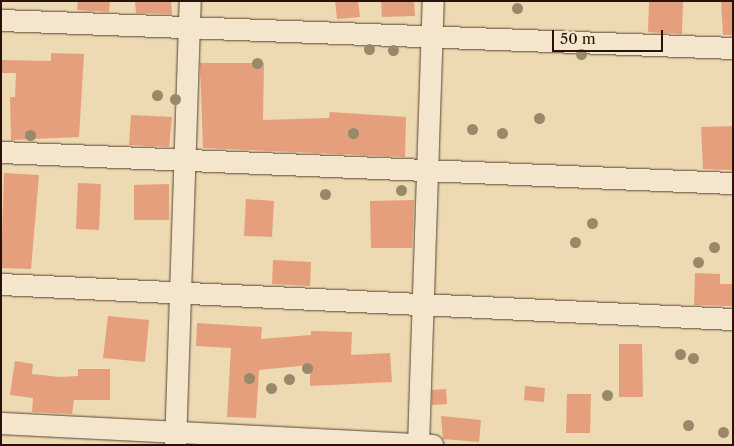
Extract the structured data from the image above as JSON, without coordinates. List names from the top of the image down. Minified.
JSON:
{"scale_bar":"50 m"}
